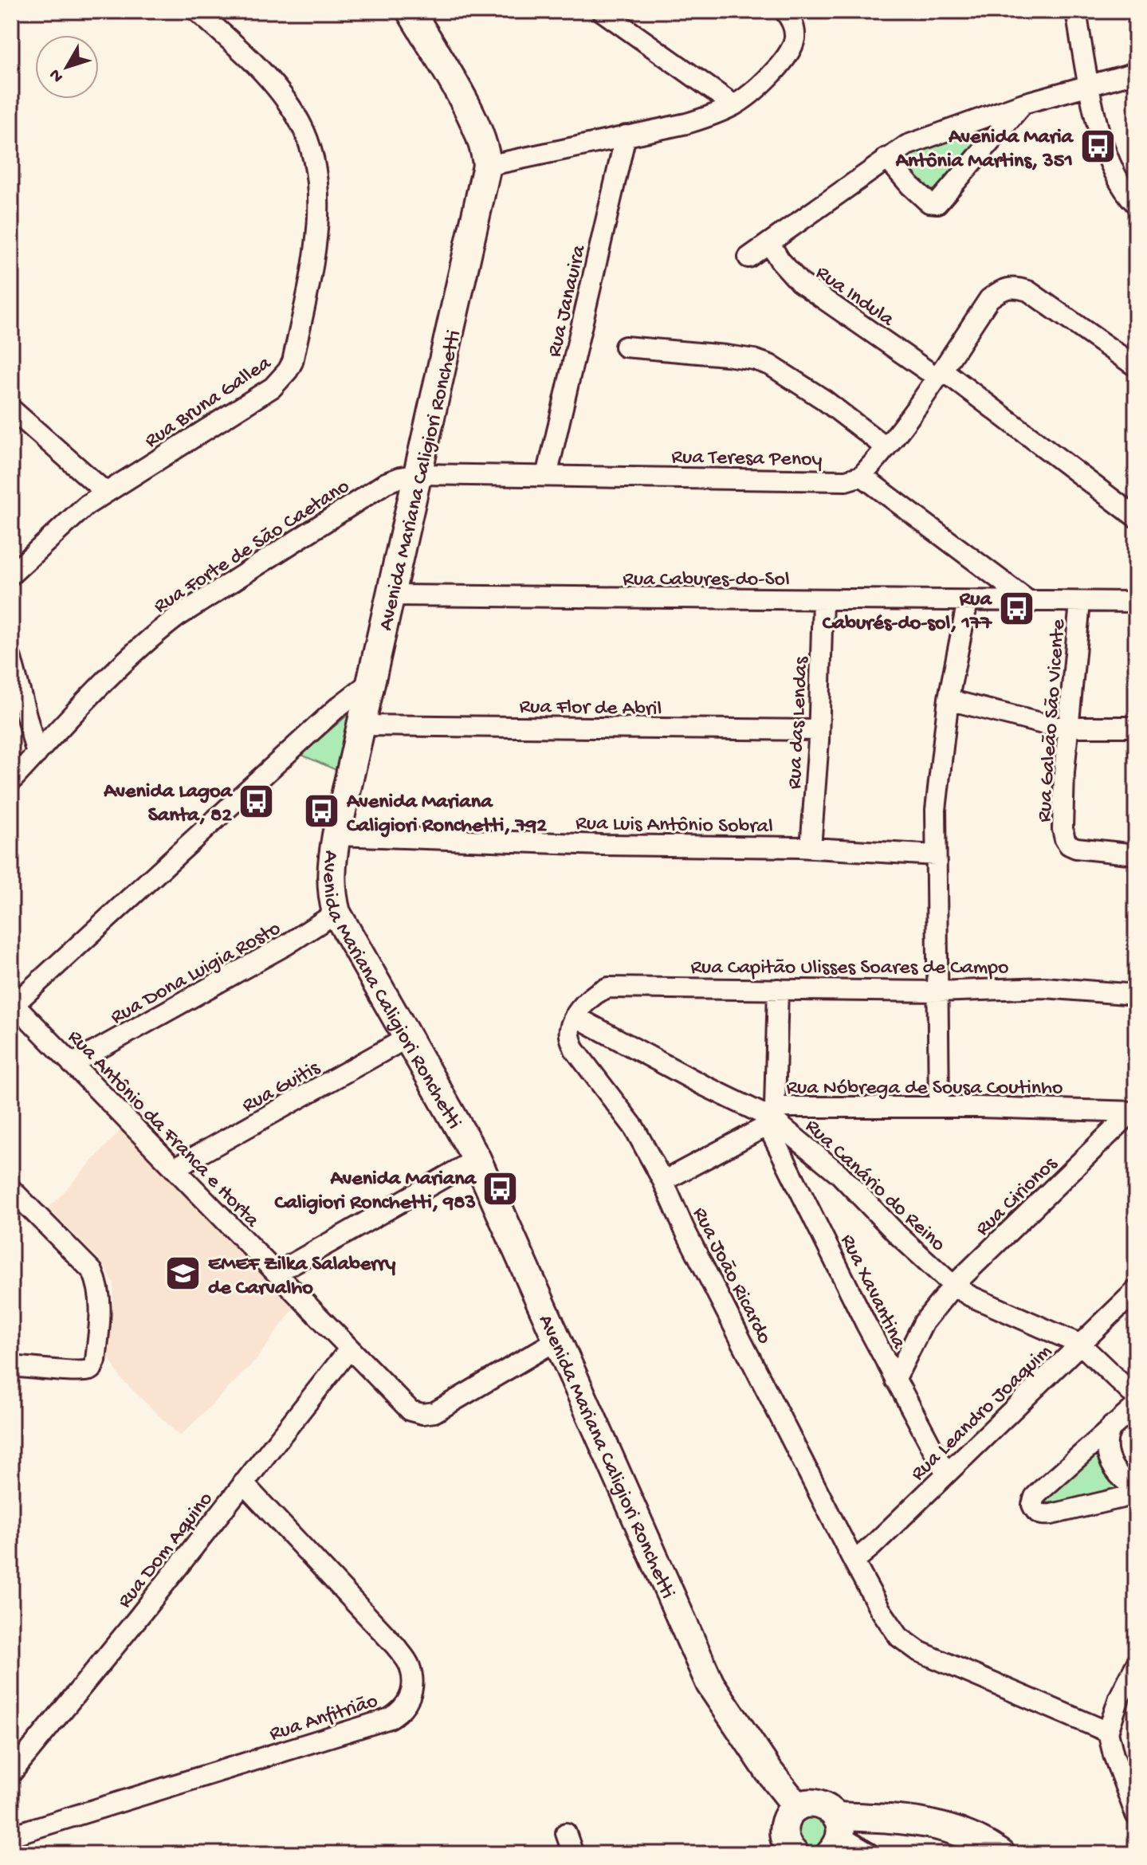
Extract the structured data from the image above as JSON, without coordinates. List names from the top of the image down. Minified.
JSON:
{"streets":{"street":["Rua Indula","Rua Janauira","Rua Bruna Gallea","Rua Teresa Penoy","Avenida Mariana Caligiori Ronchetti","Rua Forte de São Caetano","Rua Cabures-do-Sol","Rua Flor de Abril","Rua Galeão São Vicente","Rua das Lendas","Rua Luis Antônio Sobral","Rua Capitão Ulisses Soares de Campo","Rua Dona Luigia Rosto","Rua Guitis","Rua Nóbrega de Sousa Coutinho","Rua Antônio da Franca e Horta","Rua Canário do Reino","Rua Cirionos","Rua João Ricardo","Rua Xavantina","Rua Leandro Joaquim","Rua Dom Aquino","Rua Anfitrião"]},"crossings":[["Rua Janauira","Rua Teresa Penoy"],["Rua Teresa Penoy","Avenida Mariana Caligiori Ronchetti"],["Rua Teresa Penoy","Rua Forte de São Caetano"],["Avenida Mariana Caligiori Ronchetti","Rua Forte de São Caetano"],["Avenida Mariana Caligiori Ronchetti","Rua Cabures-do-Sol"],["Avenida Mariana Caligiori Ronchetti","Rua Flor de Abril"],["Avenida Mariana Caligiori Ronchetti","Rua Luis Antônio Sobral"],["Avenida Mariana Caligiori Ronchetti","Rua Dona Luigia Rosto"],["Avenida Mariana Caligiori Ronchetti","Rua Guitis"],["Avenida Mariana Caligiori Ronchetti","Rua Antônio da Franca e Horta"],["Rua Cabures-do-Sol","Rua Galeão São Vicente"],["Rua Cabures-do-Sol","Rua das Lendas"],["Rua Flor de Abril","Rua das Lendas"],["Rua das Lendas","Rua Luis Antônio Sobral"],["Rua Capitão Ulisses Soares de Campo","Rua Canário do Reino"],["Rua Capitão Ulisses Soares de Campo","Rua João Ricardo"],["Rua Capitão Ulisses Soares de Campo","Rua Xavantina"],["Rua Dona Luigia Rosto","Rua Antônio da Franca e Horta"],["Rua Guitis","Rua Antônio da Franca e Horta"],["Rua Nóbrega de Sousa Coutinho","Rua Canário do Reino"],["Rua Nóbrega de Sousa Coutinho","Rua Cirionos"],["Rua Nóbrega de Sousa Coutinho","Rua João Ricardo"],["Rua Nóbrega de Sousa Coutinho","Rua Xavantina"],["Rua Antônio da Franca e Horta","Rua Dom Aquino"],["Rua Canário do Reino","Rua Cirionos"],["Rua Canário do Reino","Rua João Ricardo"],["Rua Canário do Reino","Rua Xavantina"],["Rua Canário do Reino","Rua Leandro Joaquim"],["Rua Cirionos","Rua Xavantina"],["Rua João Ricardo","Rua Leandro Joaquim"],["Rua Xavantina","Rua Leandro Joaquim"],["Rua Dom Aquino","Rua Anfitrião"]],"places":{"bus stop":["Avenida Maria Antônia Martins, 351","Rua Caburés-do-sol, 177","Avenida Lagoa Santa, 82","Avenida Mariana Caligiori Ronchetti, 792","Avenida Mariana Caligiori Ronchetti, 983"],"school or university":["EMEF Zilka Salaberry de Carvalho"]},"north":"bottom left"}
